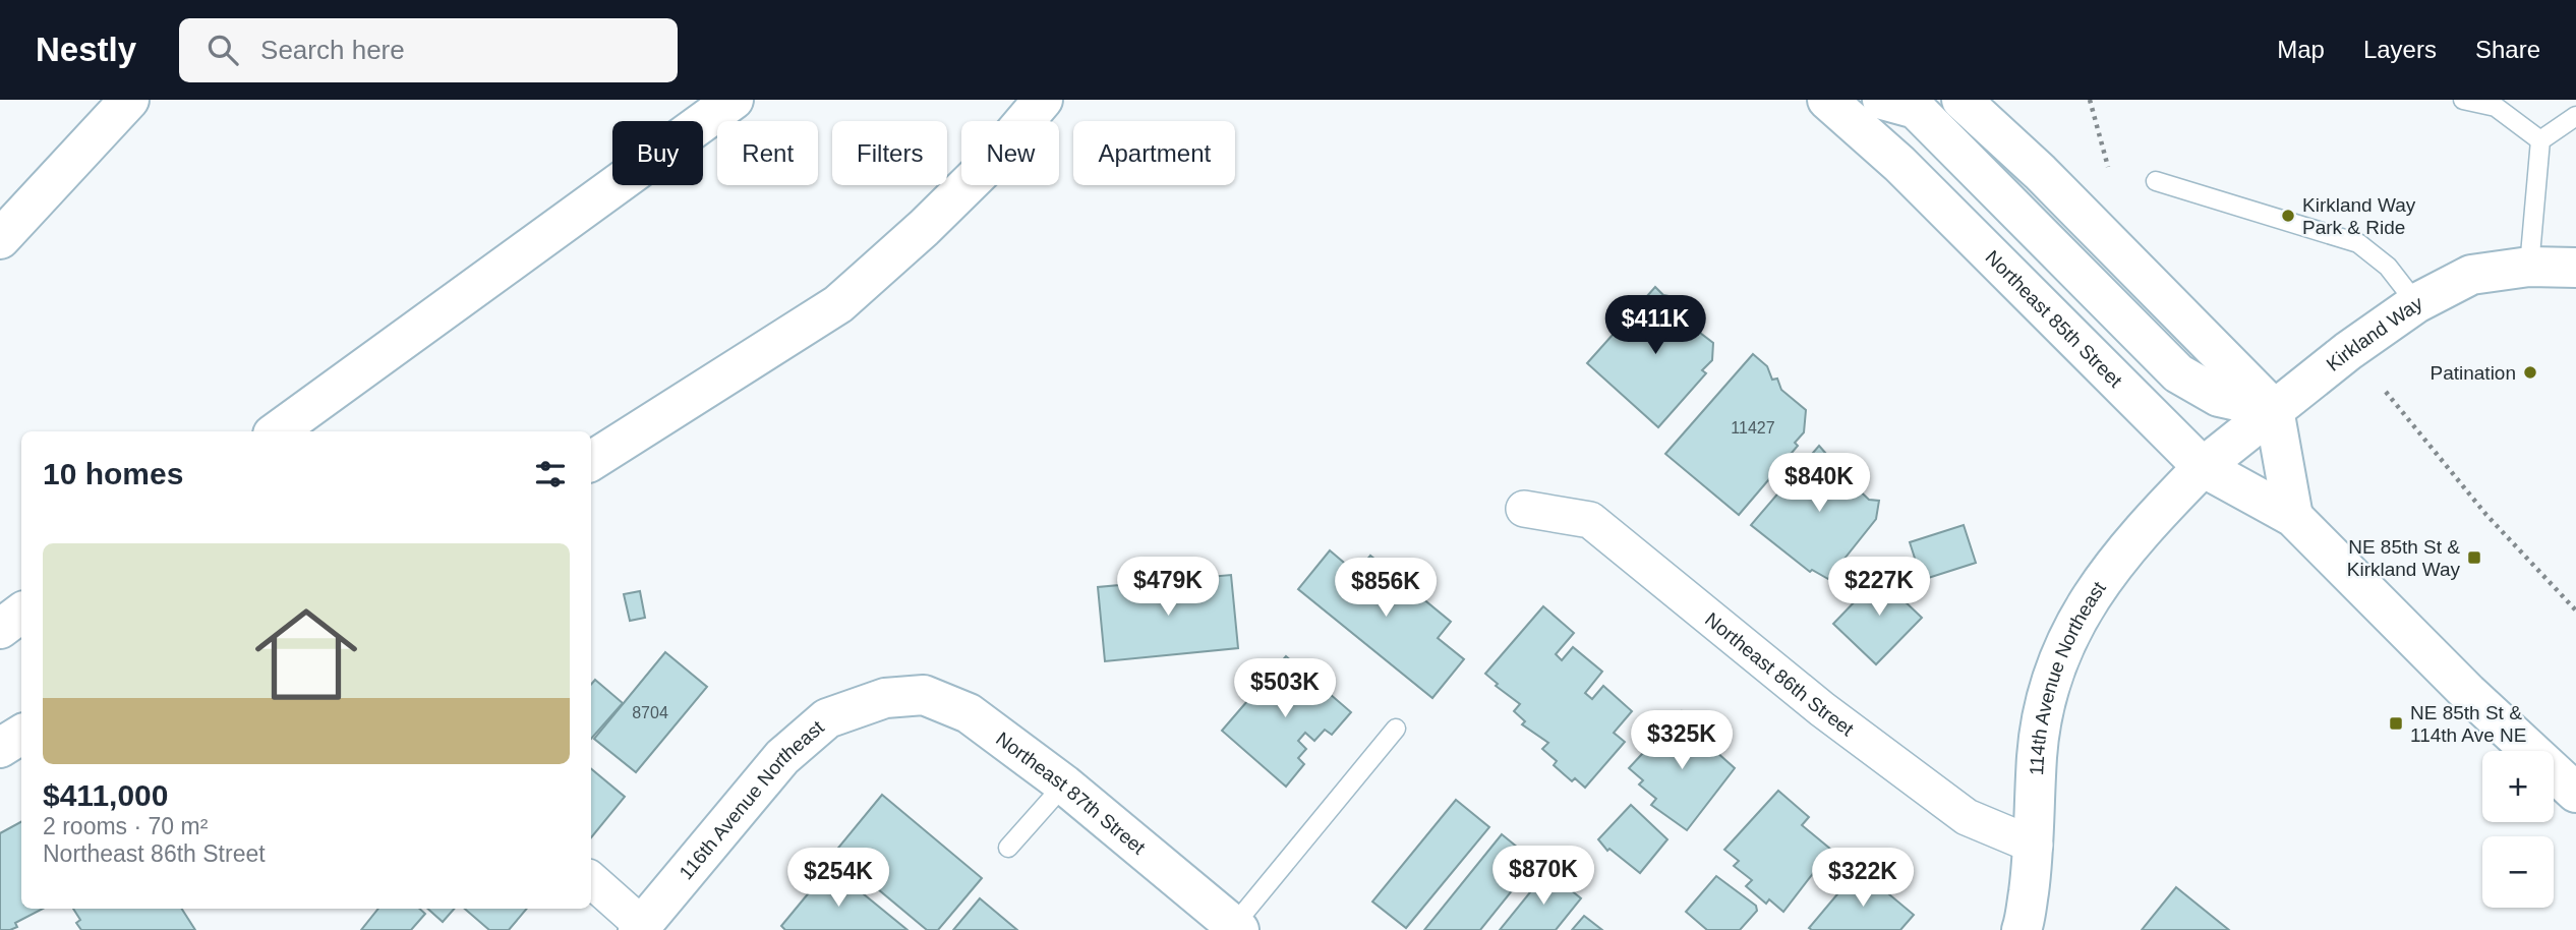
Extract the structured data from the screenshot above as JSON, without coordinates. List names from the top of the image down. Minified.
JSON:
{"streets":{"main road":["Northeast 85th Street","Kirkland Way","114th Avenue Northeast","Northeast 87th Street","116th Avenue Northeast"],"street":["Northeast 86th Street"]},"crossings":[["Northeast 85th Street","Kirkland Way"],["Northeast 85th Street","114th Avenue Northeast"],["Kirkland Way","114th Avenue Northeast"],["Northeast 86th Street","114th Avenue Northeast"],["Northeast 87th Street","116th Avenue Northeast"]],"places":{"other":["Kirkland Way Park & Ride","Patination"],"transit":["NE 85th St & Kirkland Way","NE 85th St & 114th Ave NE"]},"house_numbers":["11427","8704"],"page":{"header":"Nestly","search":"Search here","nav":["Map","Layers","Share"],"chip":["Buy","Rent","Filters","New","Apartment"],"price":["$411K","$840K","$479K","$227K","$856K","$503K","$325K","$870K","$254K","$322K"],"heading":"10 homes","list":[{"name":"$411,000","note":"2 rooms · 70 m² · Northeast 86th Street"}],"map_buttons":["+","−"]}}
